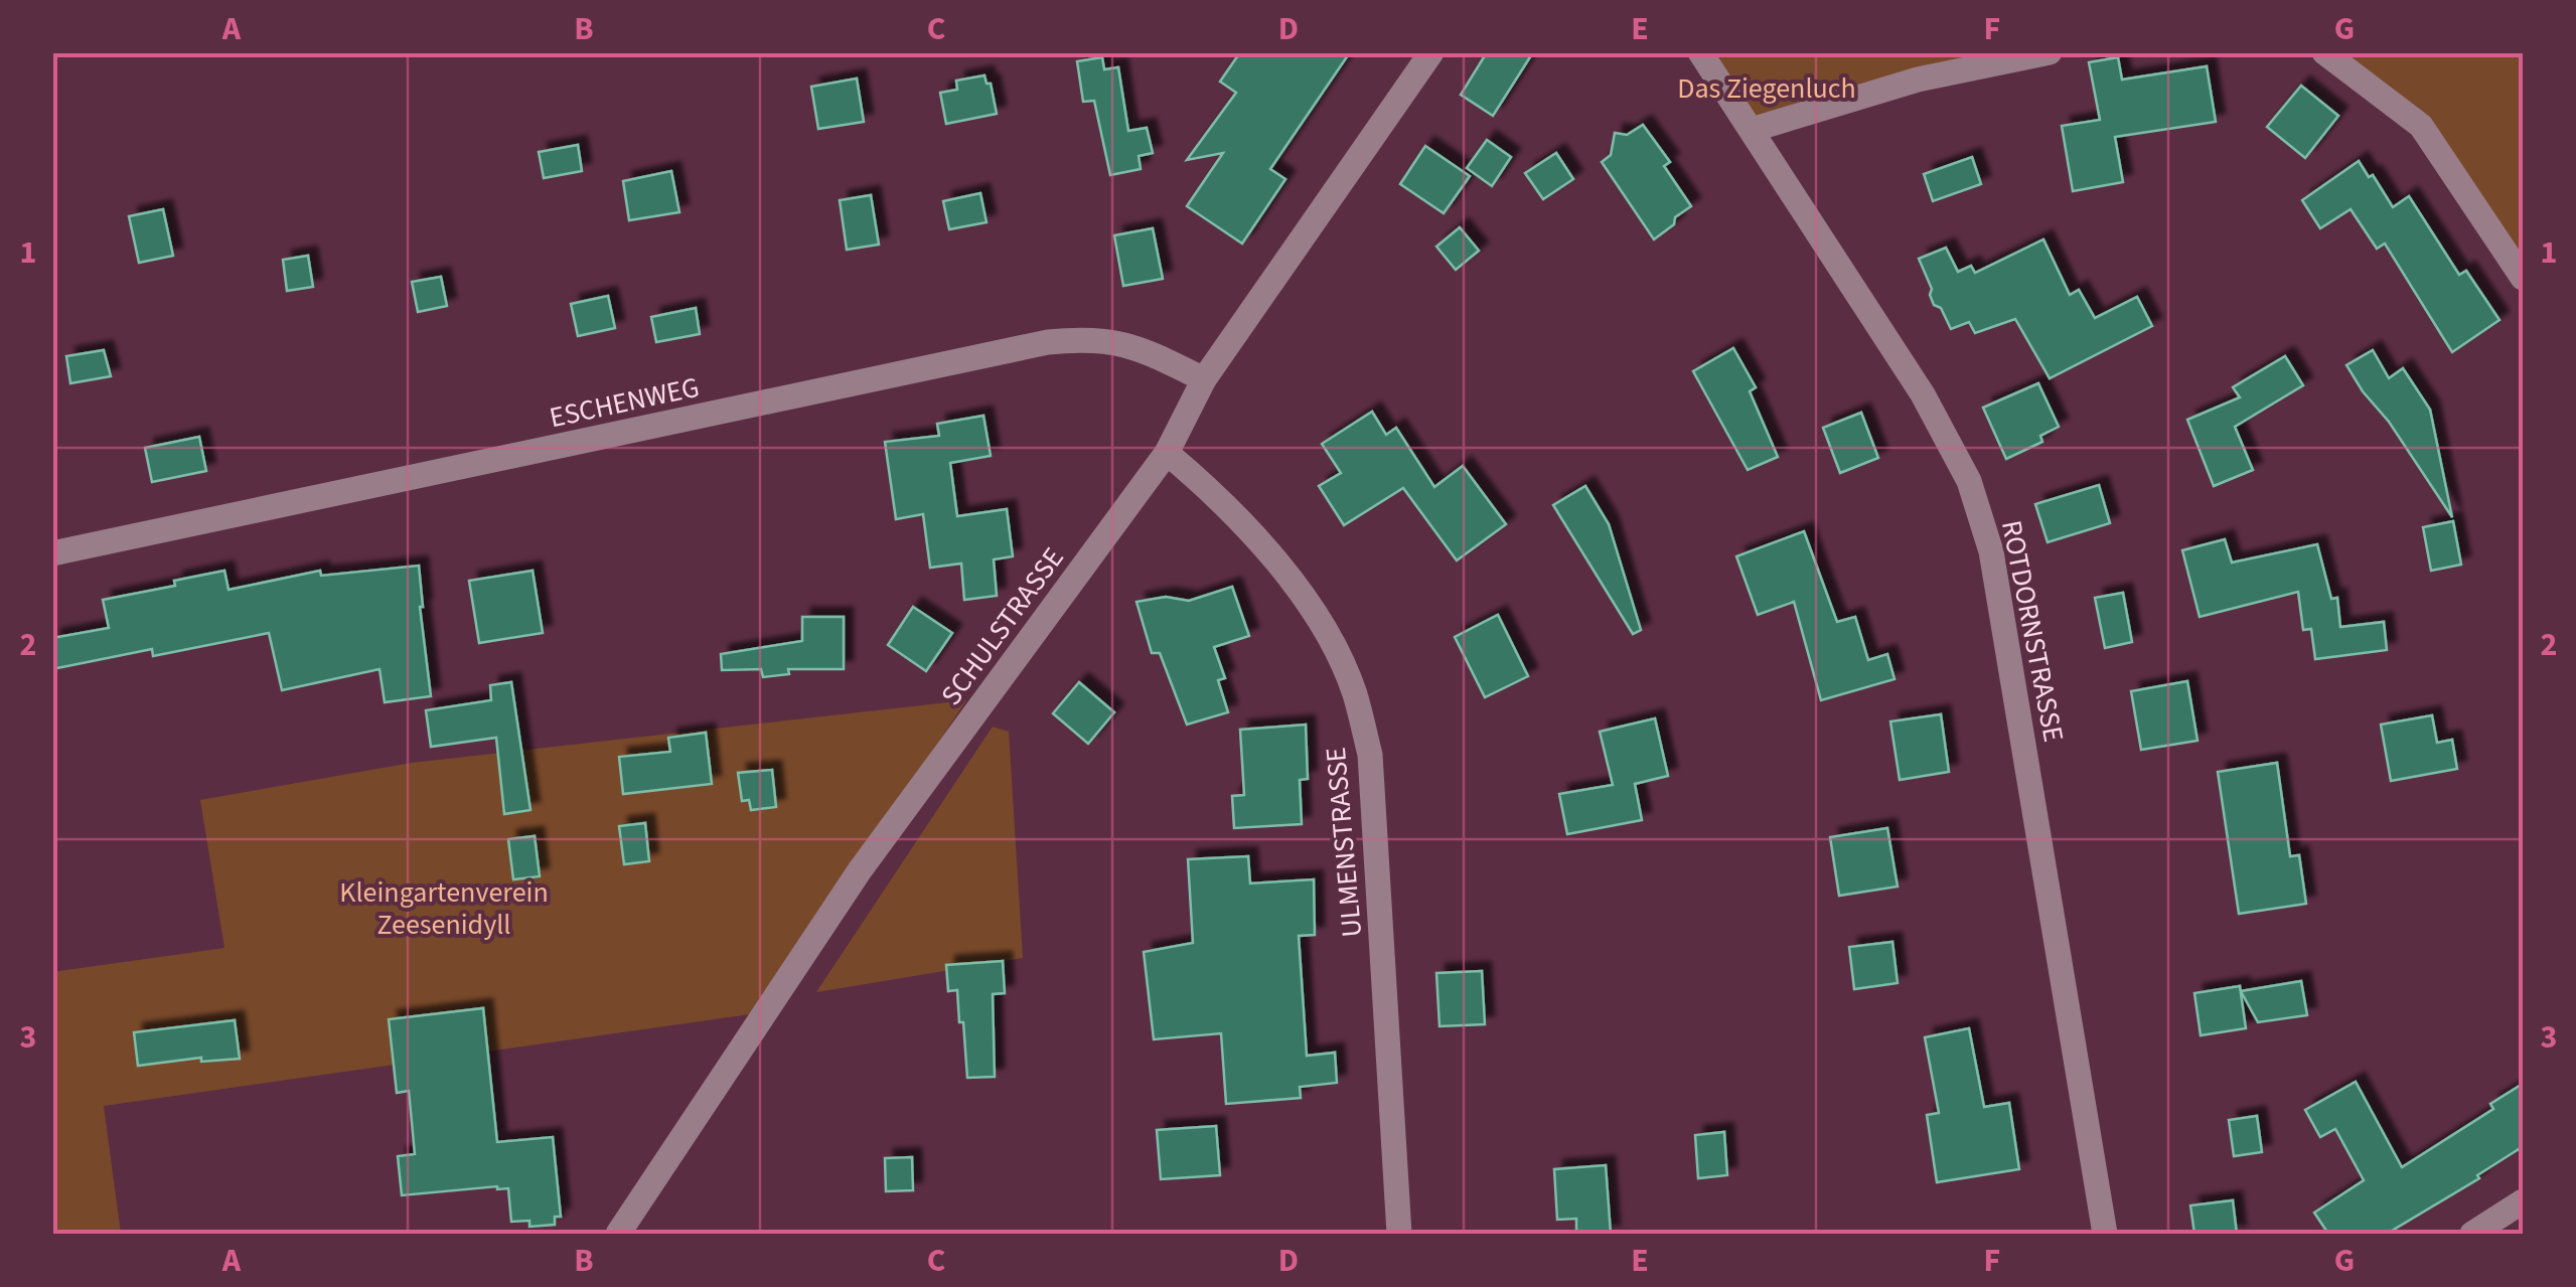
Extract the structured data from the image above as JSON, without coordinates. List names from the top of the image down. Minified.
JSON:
{"streets":{"street":["ESCHENWEG","SCHULSTRASSE","ROTDORNSTRASSE","ULMENSTRASSE"]},"crossings":[["ESCHENWEG","SCHULSTRASSE"],["SCHULSTRASSE","ULMENSTRASSE"]],"parks":["Das Ziegenluch","Kleingartenverein Zeesenidyll"],"grid":{"columns":["A","B","C","D","E","F","G"],"rows":["1","2","3"]}}
